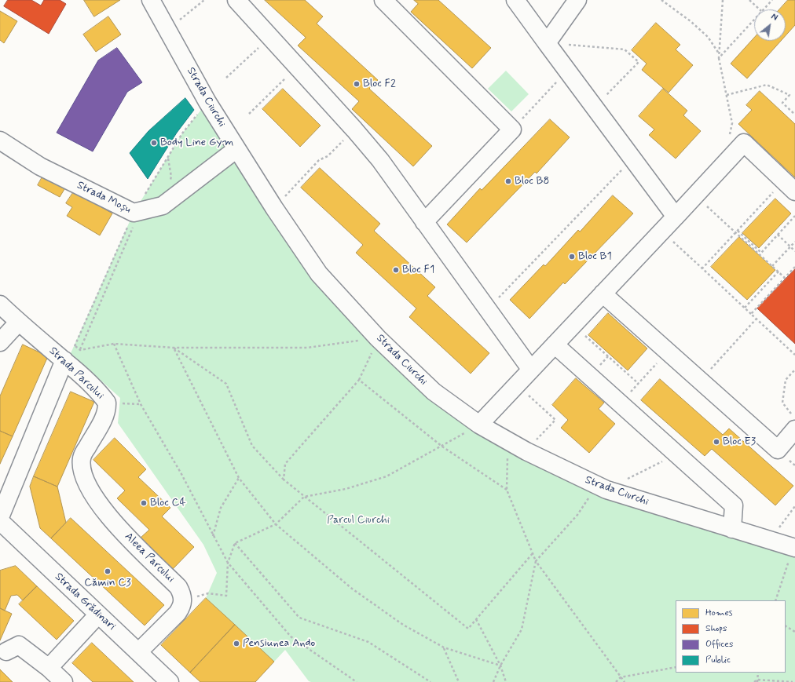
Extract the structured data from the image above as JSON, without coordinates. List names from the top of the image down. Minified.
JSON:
{"streets":{"street":["Strada Ciurchi","Strada Moșu","Strada Parcului","Aleea Parcului","Strada Grădinari"]},"crossings":[["Strada Ciurchi","Strada Moșu"],["Strada Parcului","Aleea Parcului"]],"parks":["Parcul Ciurchi"],"places":["Bloc F2","Body Line Gym","Bloc B8","Bloc B1","Bloc F1","Bloc E3","Bloc C4","Cămin C3","Pensiunea Ando"],"legend":["Homes","Shops","Offices","Public"],"north":"top right"}
